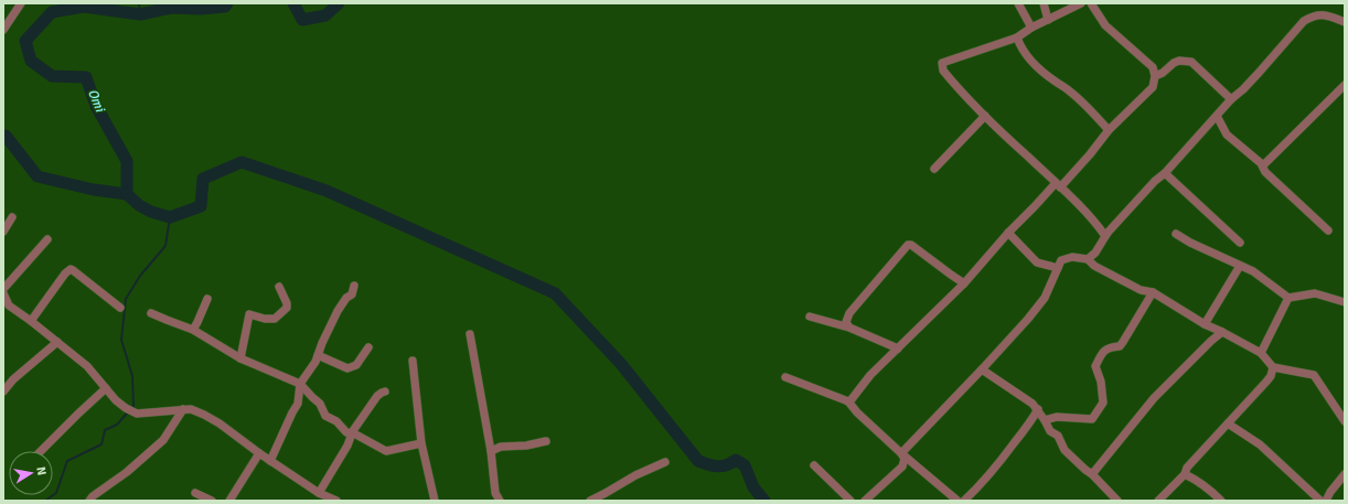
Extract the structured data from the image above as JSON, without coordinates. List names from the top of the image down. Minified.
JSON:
{"water":["Omi"],"north":"right"}
